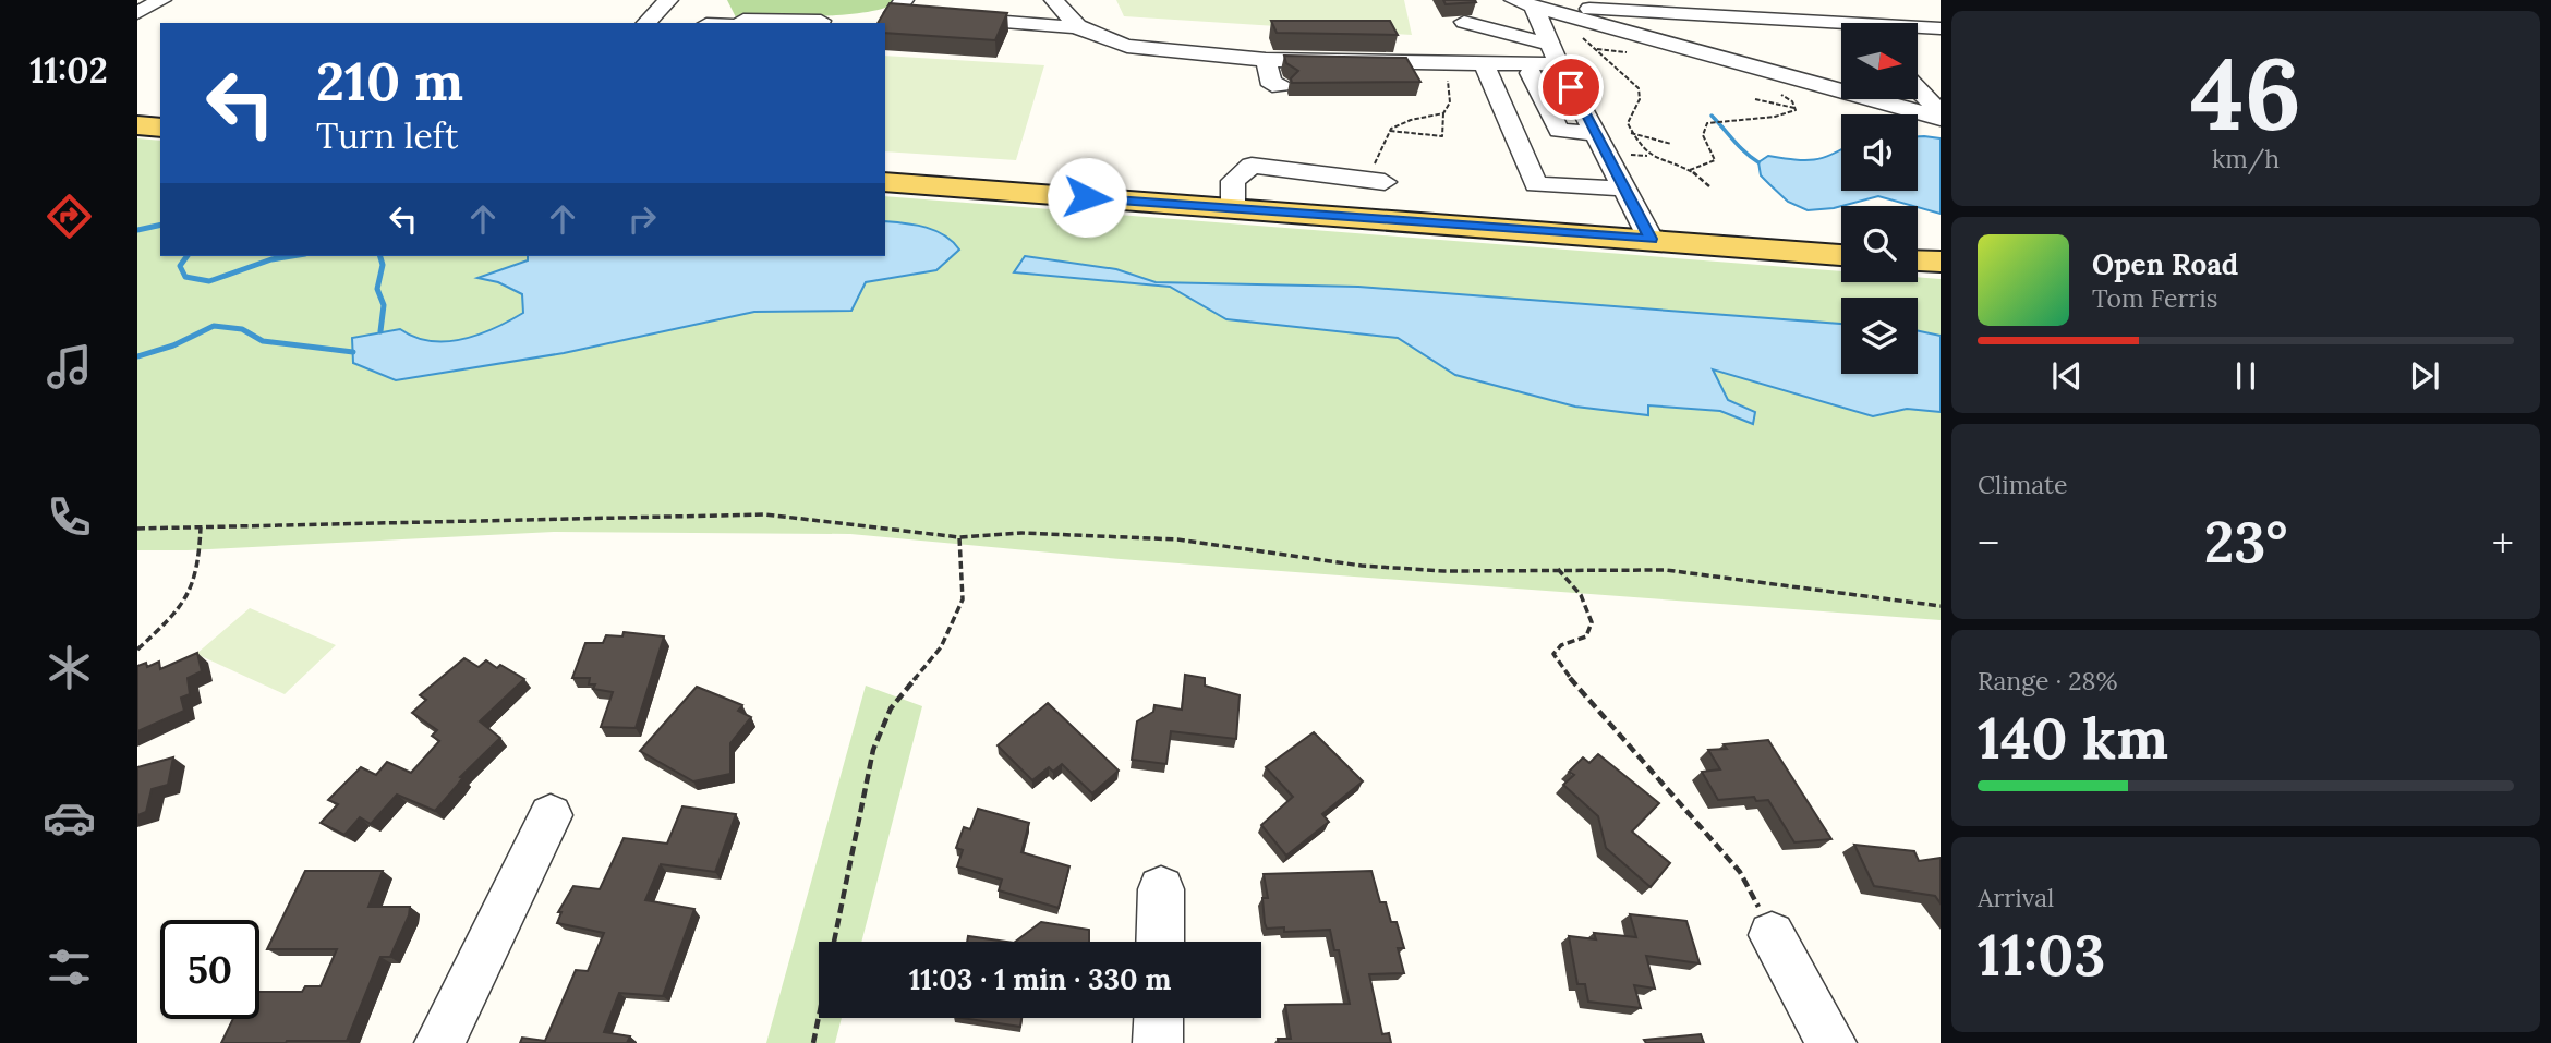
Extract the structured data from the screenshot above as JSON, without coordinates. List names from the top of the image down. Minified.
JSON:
{"north":"right","page":{"tabs":"11:02","tile":[["46","km/h"],"Climate",["Range · 28%","140 km"],["Arrival","11:03"]],"turn":["210 m","Turn left"],"song":["Open Road","Tom Ferris"],"heat":["−","23°","+"],"limit":"50","trip":"11:03 · 1 min · 330 m"}}
